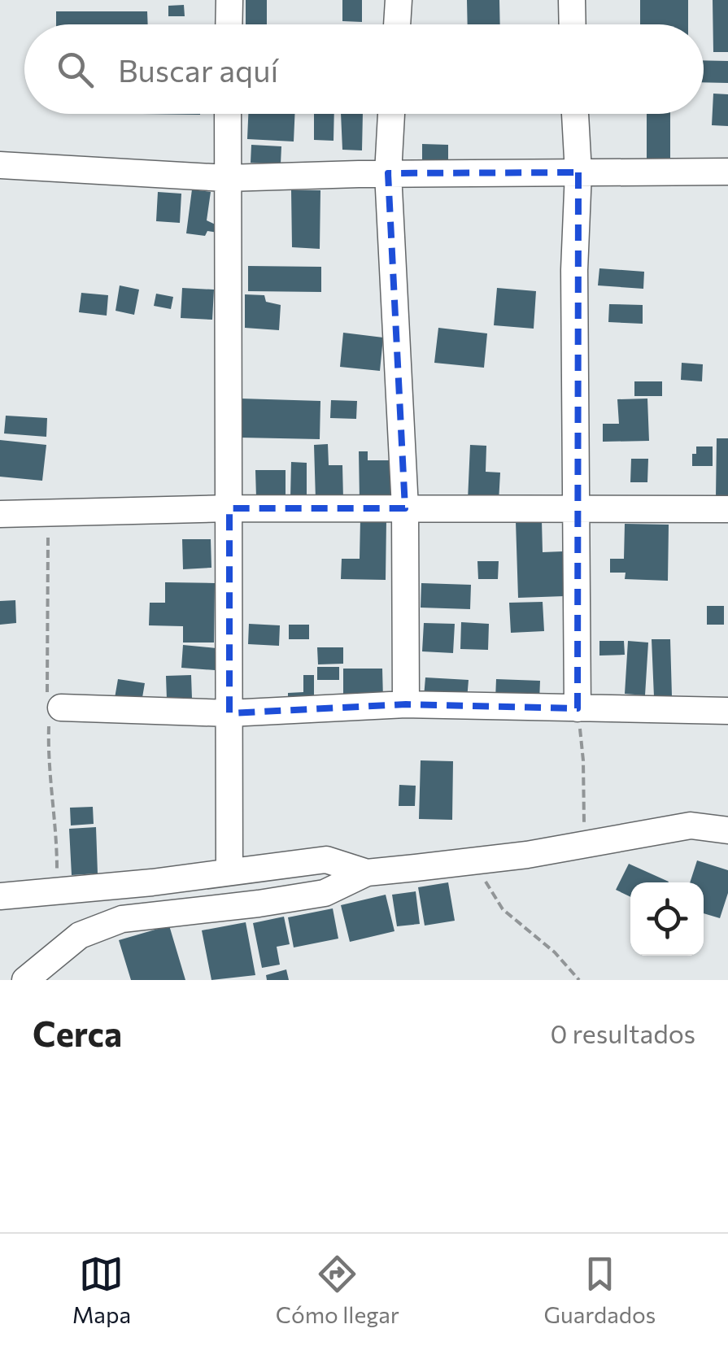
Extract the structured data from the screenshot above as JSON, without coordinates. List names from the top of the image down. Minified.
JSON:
{"page":{"search":"Buscar aquí","heading":["Cerca","0 resultados"],"nav":["Mapa","Cómo llegar","Guardados"]}}
